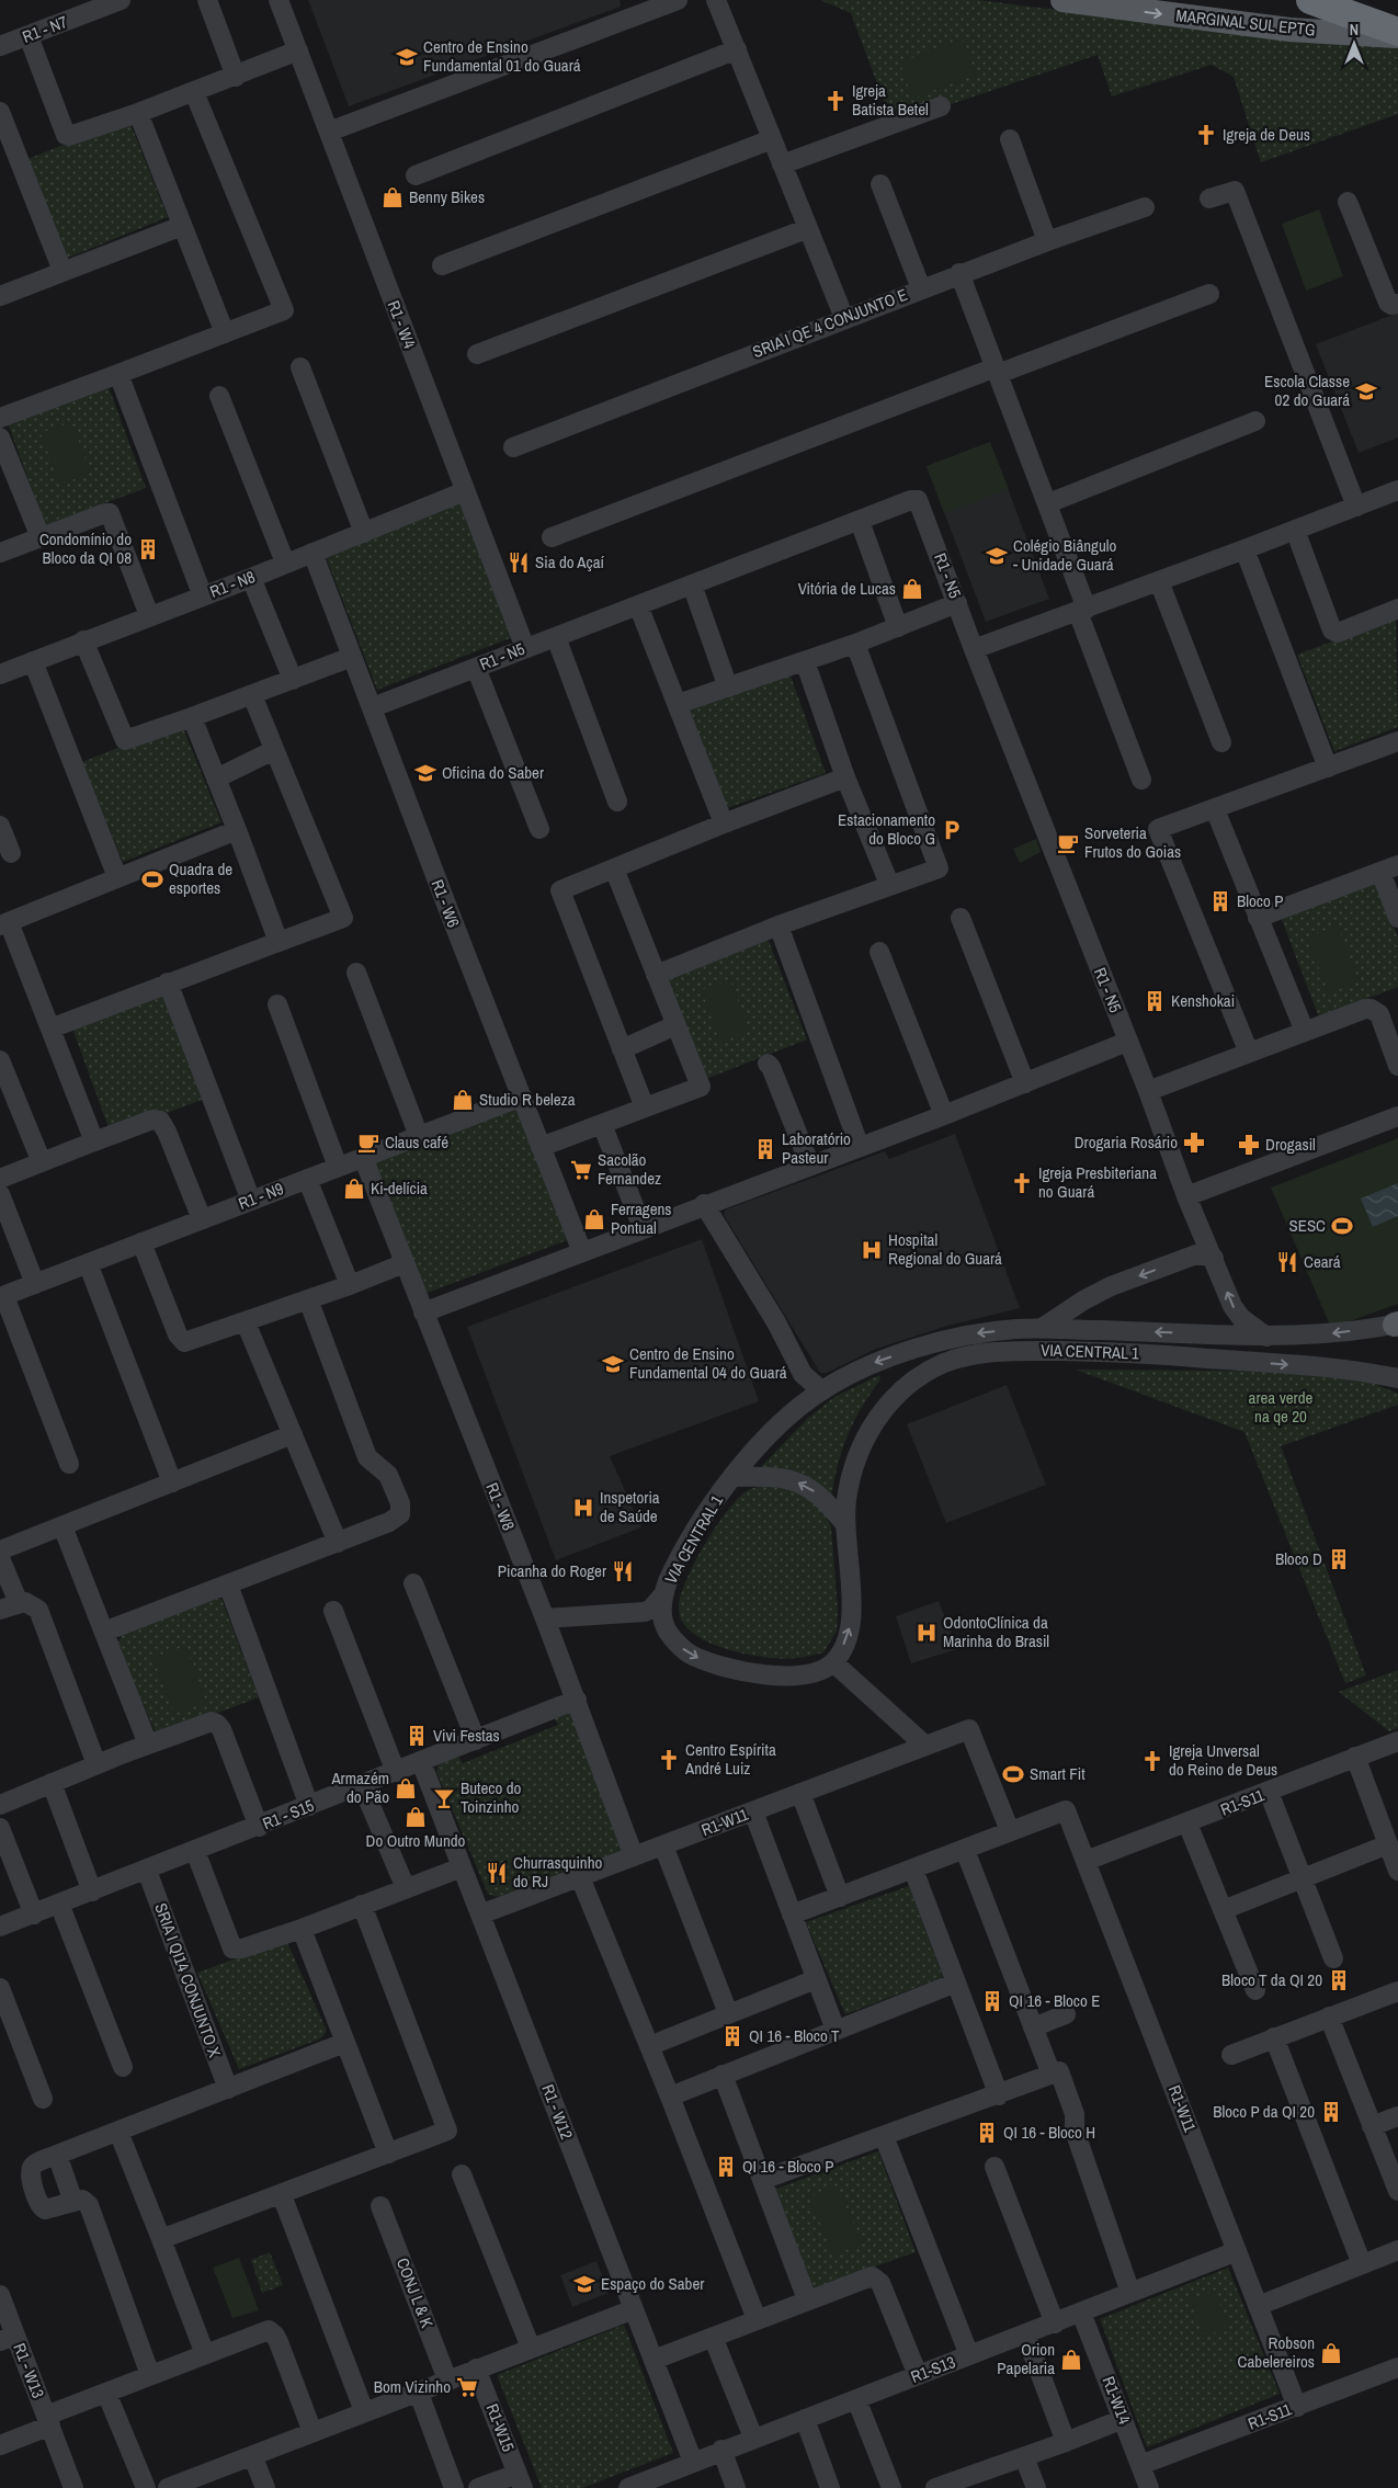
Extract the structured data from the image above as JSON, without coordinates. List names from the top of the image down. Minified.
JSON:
{"streets":{"main road":["MARGINAL SUL EPTG"],"street":["R1 - N7","SRIA I QE 4 CONJUNTO E","R1 - W4","R1 - N5","R1 - N8","R1 - W6","R1 - N9","VIA CENTRAL 1","R1 - W8","R1-S11","R1 - S15","R1-W11","SRIA I QI14 CONJUNTO X","R1 - W12","CONJ L & K","R1-S13","R1 - W13","R1-W14","R1-W15"]},"crossings":[["R1 - W4","R1 - N5"],["R1 - W4","R1 - N8"],["R1 - N5","R1 - W6"],["R1 - N8","R1 - W6"],["R1 - W6","R1 - N9"],["R1 - N9","R1 - W8"],["R1 - W8","R1 - S15"],["R1 - W8","R1-W11"],["R1-S11","R1-W11"],["R1-S11","R1-W14"],["R1 - S15","SRIA I QI14 CONJUNTO X"],["R1 - S15","R1 - W12"],["R1-W11","R1 - W12"],["R1-W11","R1-S13"],["R1 - W12","R1-S13"],["R1-S13","R1-W14"]],"one_way":["MARGINAL SUL EPTG"],"parks":["area verde na qe 20"],"places":{"school or university":["Centro de Ensino Fundamental 01 do Guará","Escola Classe 02 do Guará","Colégio Biângulo - Unidade Guará","Oficina do Saber","Centro de Ensino Fundamental 04 do Guará","Espaço do Saber"],"church":["Igreja Batista Betel","Igreja de Deus","Igreja Presbiteriana no Guará","Centro Espírita André Luiz","Igreja Unversal do Reino de Deus"],"shop":["Benny Bikes","Vitória de Lucas","Studio R beleza","Ki-delícia","Ferragens Pontual","Armazém do Pão","Do Outro Mundo","Robson Cabelereiros","Orion Papelaria"],"building":["Condomínio do Bloco da QI 08","Bloco P","Kenshokai","Laboratório Pasteur","Bloco D","Vivi Festas","Bloco T da QI 20","QI 16 - Bloco E","QI 16 - Bloco T","Bloco P da QI 20","QI 16 - Bloco H","QI 16 - Bloco P"],"restaurant":["Sia do Açaí","Ceará","Picanha do Roger","Churrasquinho do RJ"],"parking":["Estacionamento do Bloco G"],"cafe":["Sorveteria Frutos do Goias","Claus café"],"sports":["Quadra de esportes","SESC","Smart Fit"],"pharmacy":["Drogaria Rosário","Drogasil"],"supermarket":["Sacolão Fernandez","Bom Vizinho"],"hospital":["Hospital Regional do Guará","Inspetoria de Saúde","OdontoClínica da Marinha do Brasil"],"bar":["Buteco do Toinzinho"]},"north":"top"}
